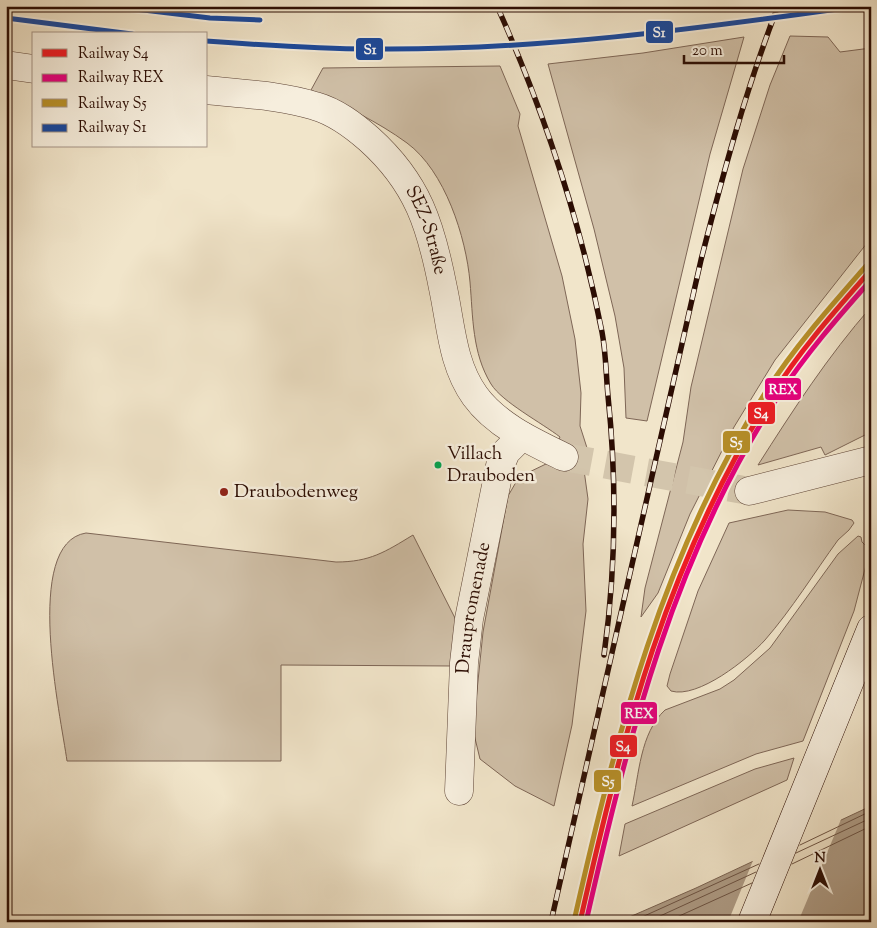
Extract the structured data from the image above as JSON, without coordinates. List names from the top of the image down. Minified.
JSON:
{"streets":{"street":["SEZ-Straße","Draupromenade"]},"crossings":[["SEZ-Straße","Draupromenade"]],"places":["Villach Drauboden","Draubodenweg"],"lines":["rail line S1","rail line S5","rail line S4","rail line REX"],"legend":["Railway S4","Railway REX","Railway S5","Railway S1"],"scale_bar":"20 m","north":"top"}
